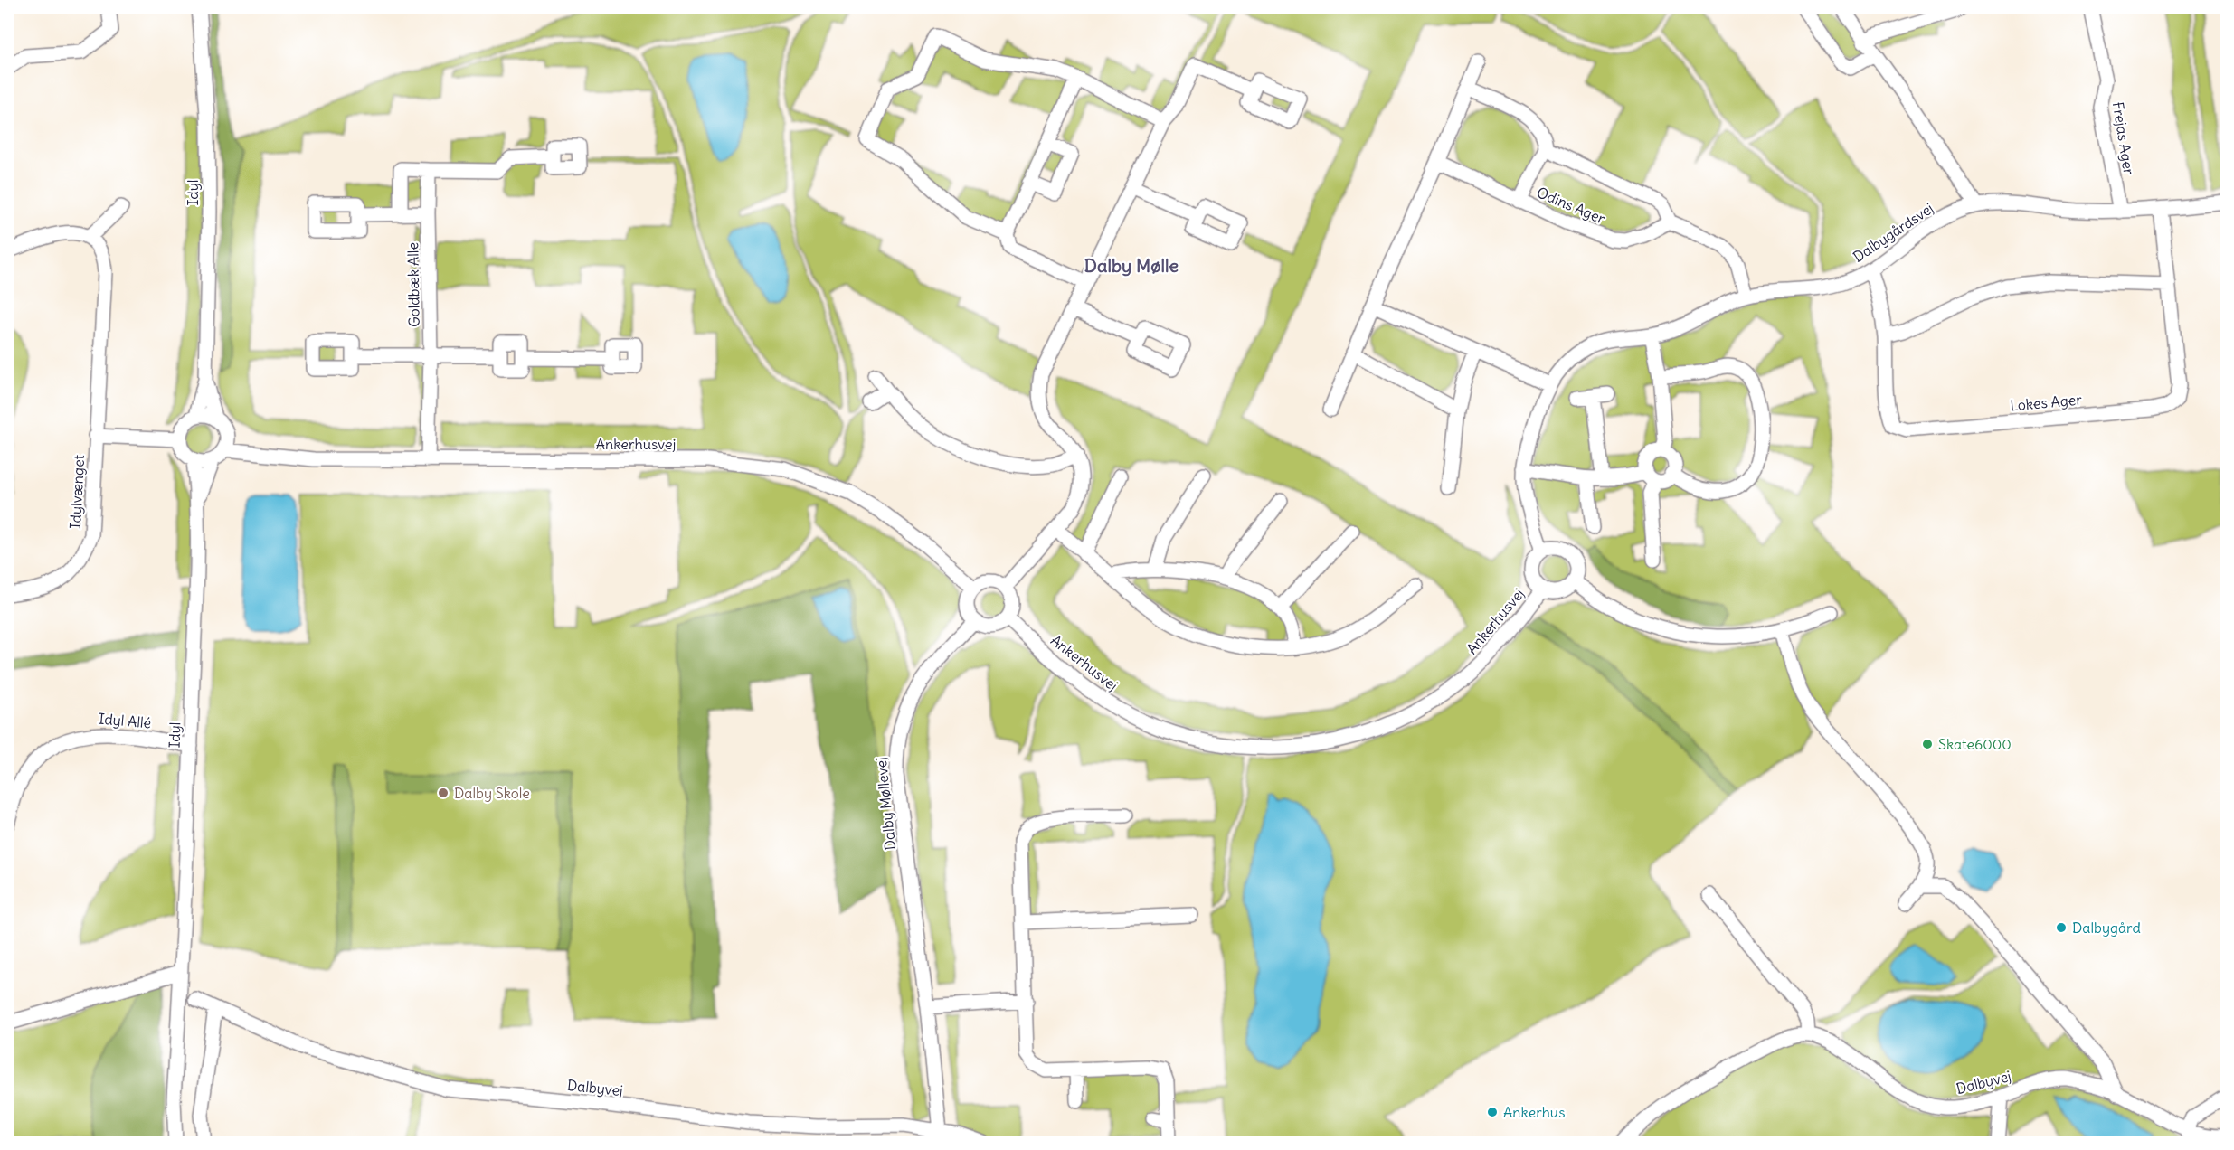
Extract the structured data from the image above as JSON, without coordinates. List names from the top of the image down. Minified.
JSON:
{"streets":{"street":["Frejas Ager","Idyl","Odins Ager","Dalbygårdsvej","Goldbæk Alle","Lokes Ager","Ankerhusvej","Idylvænget","Idyl Allé","Dalby Møllevej","Dalbyvej"]},"crossings":[["Frejas Ager","Dalbygårdsvej"],["Idyl","Ankerhusvej"],["Idyl","Idylvænget"],["Idyl","Idyl Allé"],["Dalbygårdsvej","Lokes Ager"],["Dalbygårdsvej","Ankerhusvej"],["Goldbæk Alle","Ankerhusvej"],["Ankerhusvej","Idylvænget"],["Ankerhusvej","Dalby Møllevej"],["Dalby Møllevej","Dalbyvej"]],"districts":["Dalby Mølle"],"places":["Skate6000","Dalby Skole","Dalbygård","Ankerhus"]}
